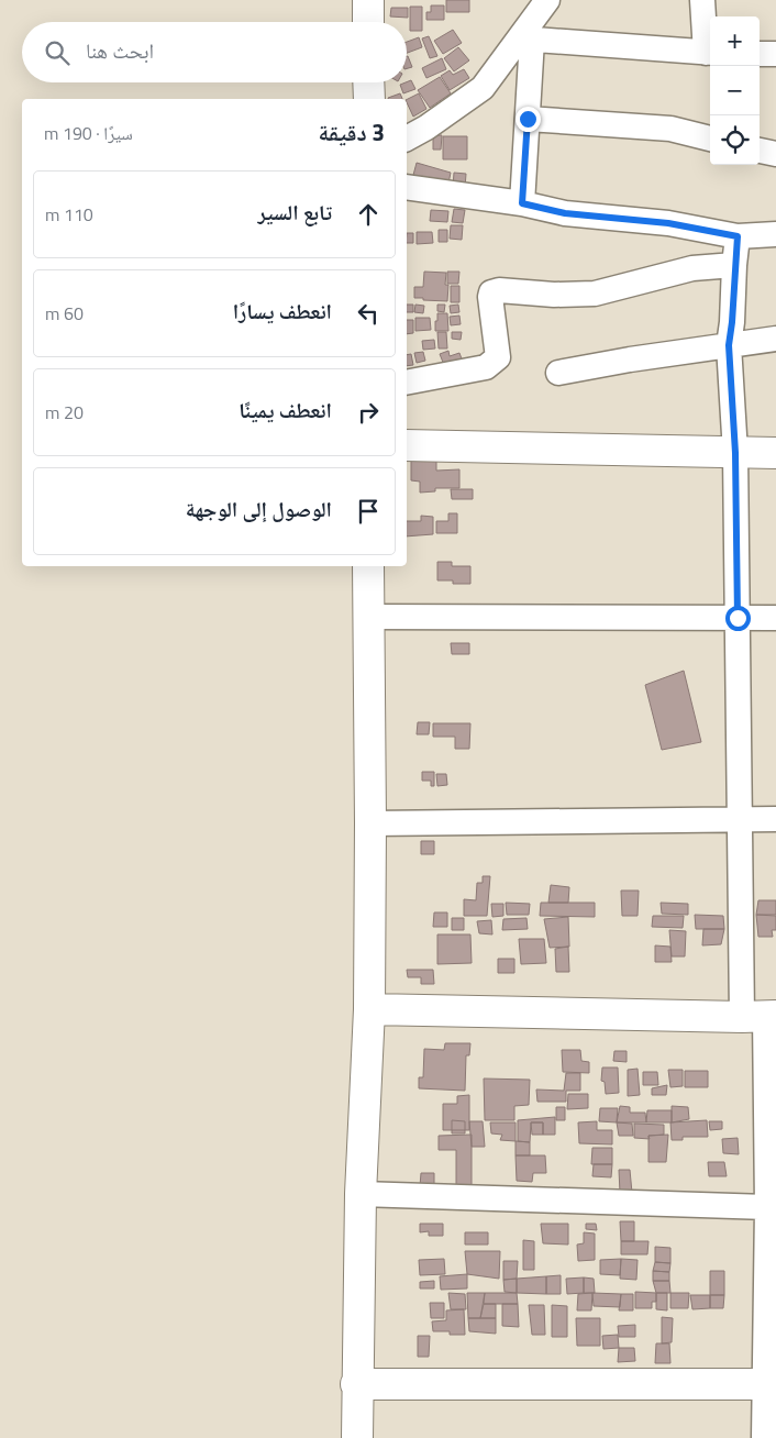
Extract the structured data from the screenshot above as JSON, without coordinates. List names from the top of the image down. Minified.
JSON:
{"page":{"map_buttons":["+","−"],"search":"ابحث هنا","heading":["3 دقيقة","سيرًا · 190 m"],"list":[["تابع السير","110 m"],["انعطف يسارًا","60 m"],["انعطف يمينًا","20 m"],"الوصول إلى الوجهة"]}}
